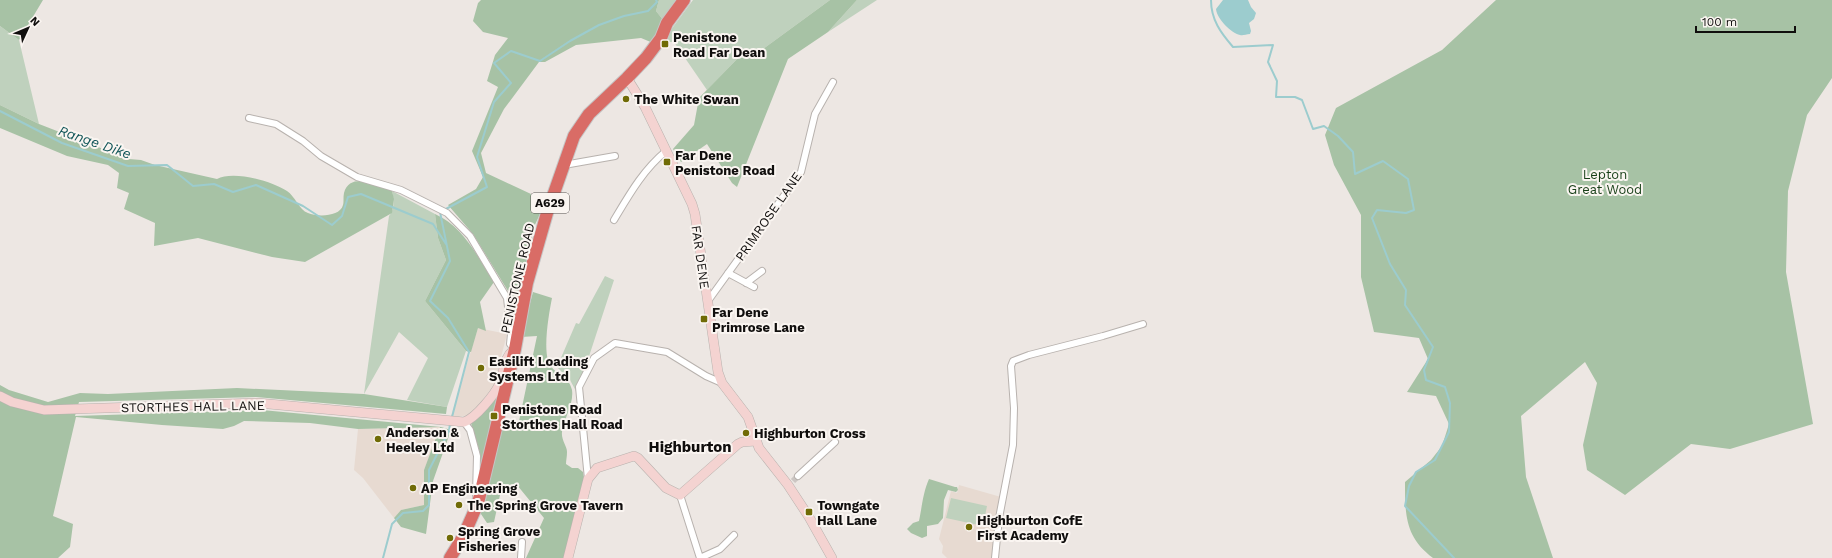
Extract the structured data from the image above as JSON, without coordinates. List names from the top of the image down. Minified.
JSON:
{"streets":{"highway":["A629","PENISTONE ROAD"],"street":["PRIMROSE LANE","FAR DENE","STORTHES HALL LANE"]},"crossings":[["PRIMROSE LANE","FAR DENE"],["FAR DENE","PENISTONE ROAD"]],"districts":["Highburton"],"water":["Range Dike"],"parks":["Lepton Great Wood"],"places":{"transit":["Penistone Road Far Dean","Far Dene Penistone Road","Far Dene Primrose Lane","Penistone Road Storthes Hall Road","Towngate Hall Lane"],"other":["The White Swan","Easilift Loading Systems Ltd","Highburton Cross","Anderson & Heeley Ltd","AP Engineering","The Spring Grove Tavern","Highburton CofE First Academy","Spring Grove Fisheries"]},"scale_bar":"100 m","north":"top right"}
